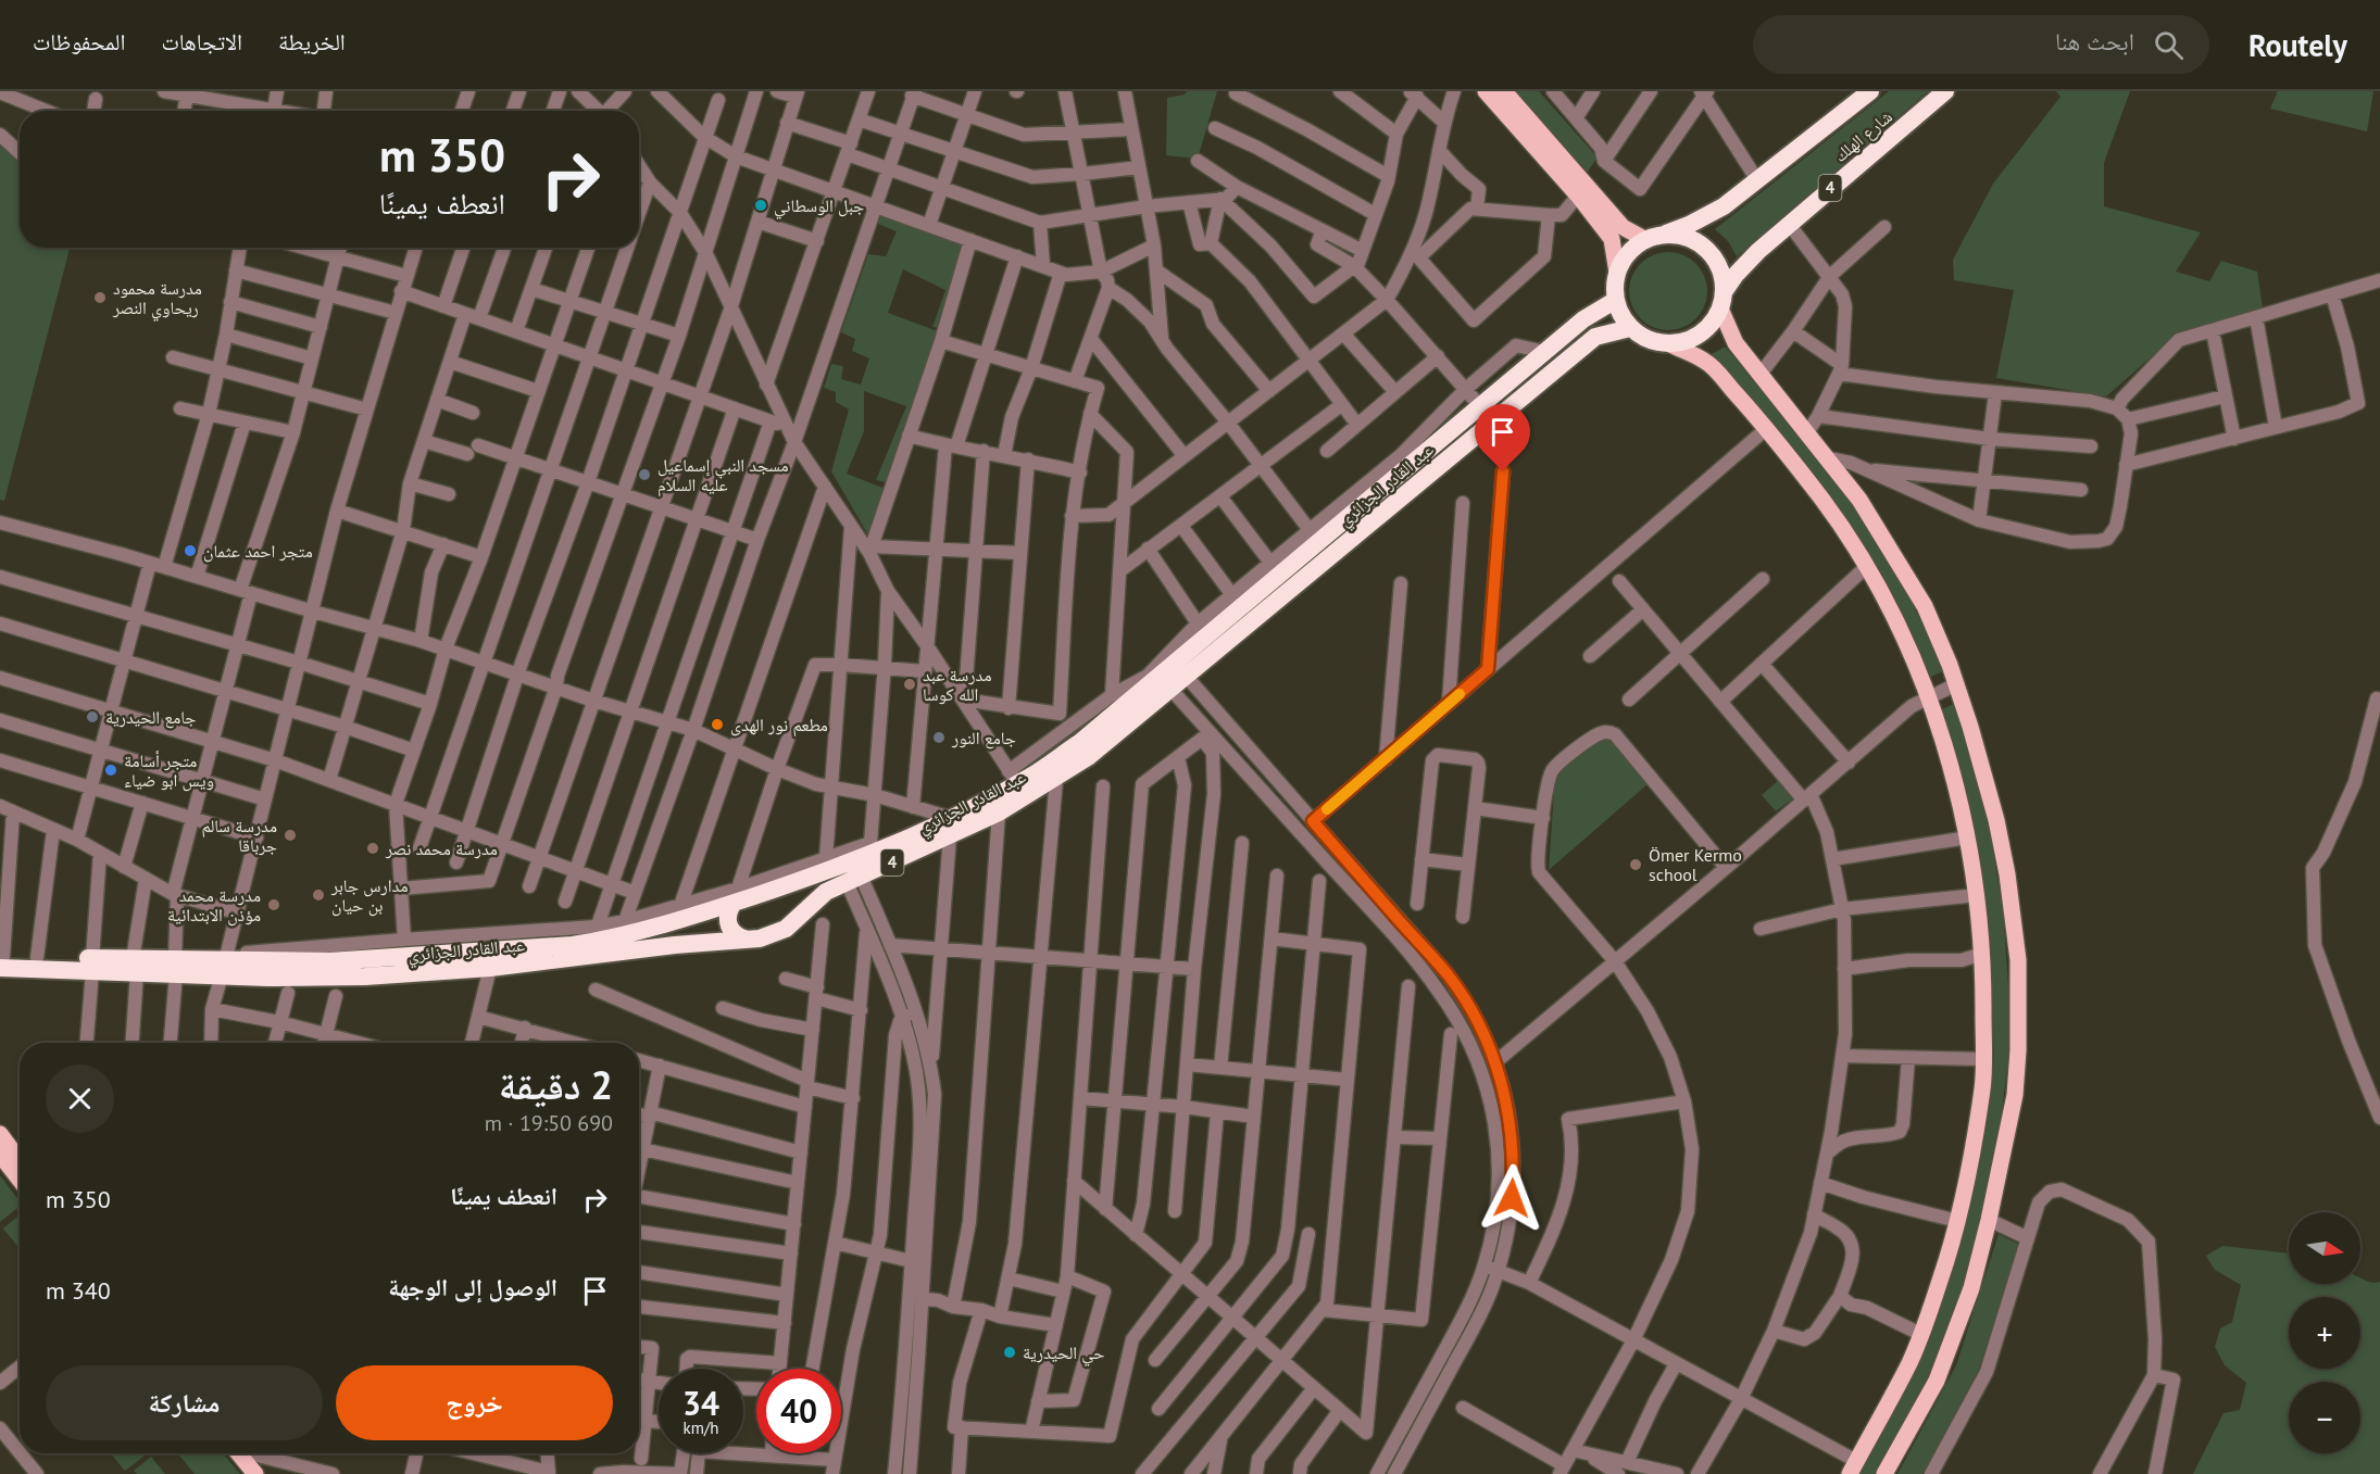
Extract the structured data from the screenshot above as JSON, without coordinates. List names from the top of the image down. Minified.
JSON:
{"streets":{"highway":["شارع الهلك","4","عبد القادر الجزائري"]},"crossings":[["شارع الهلك","عبد القادر الجزائري"]],"places":["جبل الوسطاني","مدرسة محمود ريحاوي النصر","مسجد النبي إسماعيل عليه السلام","متجر احمد عثمان","مدرسة عبد الله كوسا","جامع الحيدرية","مطعم نور الهدى","جامع النور","متجر أسامة ويس ابو ضياء","مدرسة سالم جرباقا","مدرسة محمد نصر","Ömer Kermo school","مدارس جابر بن حيان","مدرسة محمد مؤذن الابتدائية","حي الحيدرية"],"north":"right","page":{"header":"Routely","search":"ابحث هنا","nav":["الخريطة","الاتجاهات","المحفوظات"],"turn":["350 m","انعطف يمينًا"],"heading":["2 دقيقة","690 m · 19:50"],"list":[{"name":"انعطف يمينًا","value":"350 m"},{"name":"الوصول إلى الوجهة","value":"340 m"}],"map_buttons":["+","−"],"buttons":["خروج","مشاركة"],"speed":"34 km/h","limit":"40"}}
